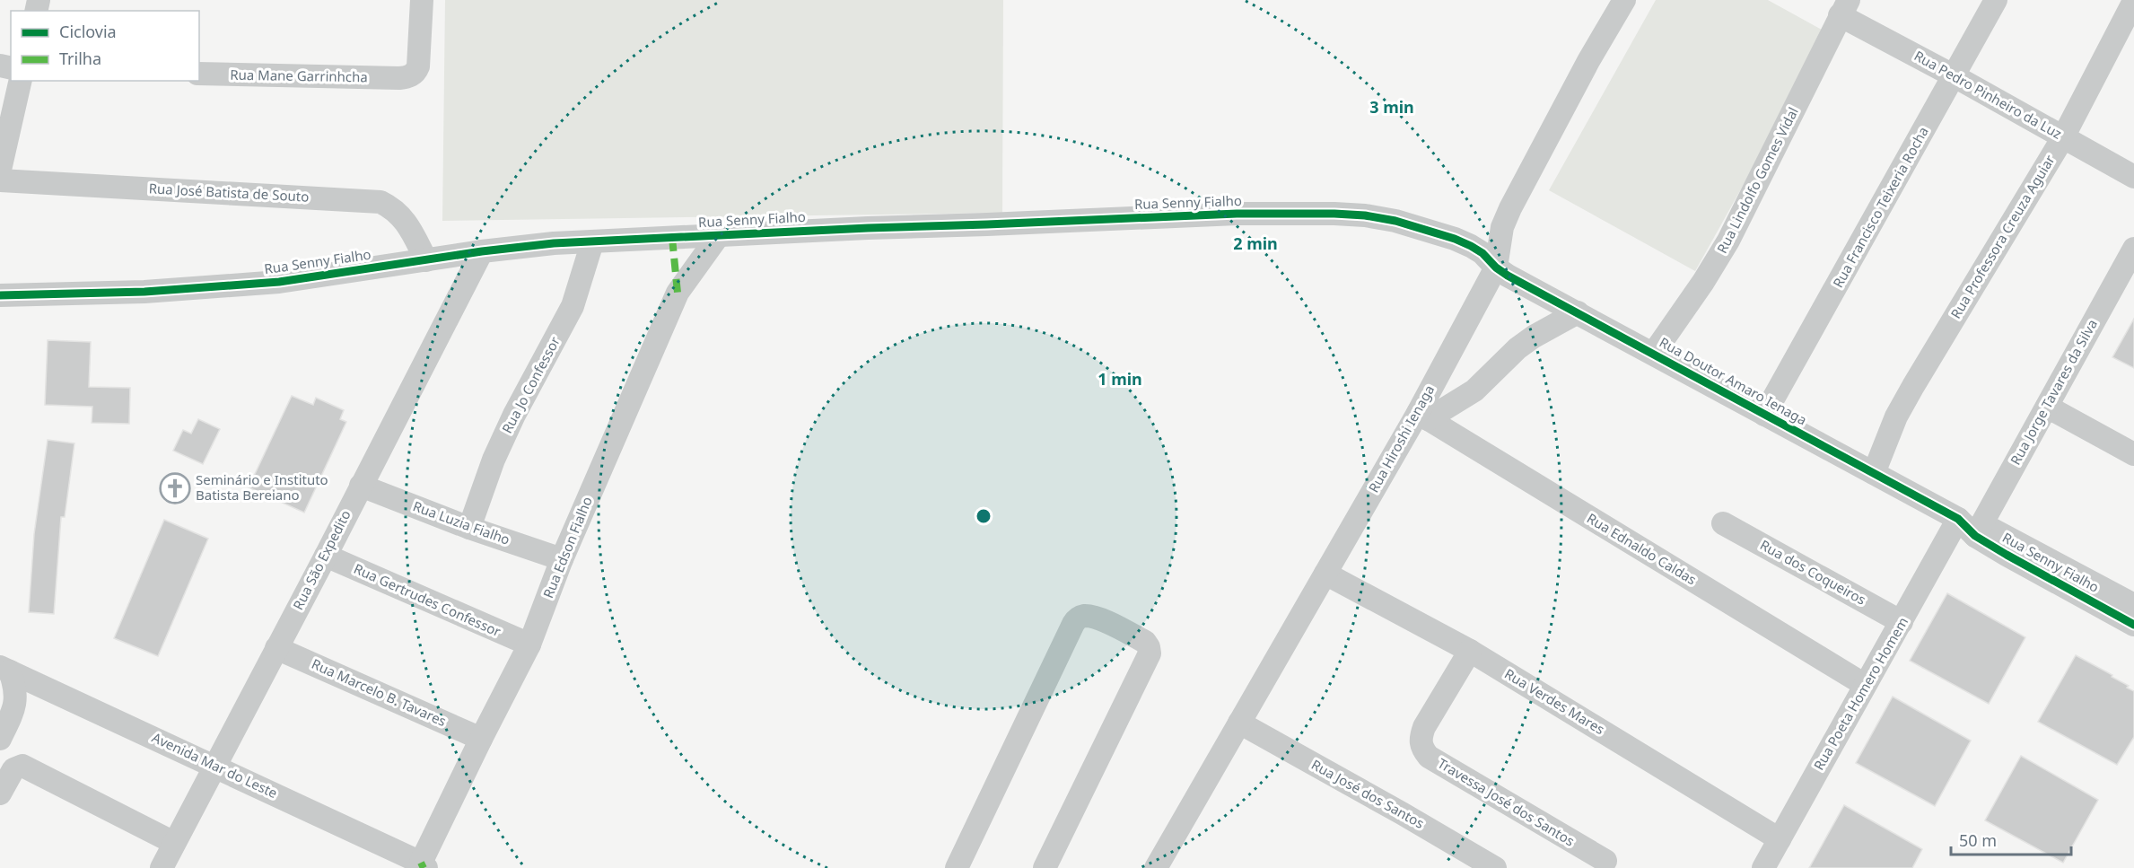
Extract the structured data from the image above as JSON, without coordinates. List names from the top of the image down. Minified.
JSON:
{"streets":{"street":["Rua Mane Garrinhcha","Rua Pedro Pinheiro da Luz","Rua Lindolfo Gomes Vidal","Rua José Batista de Souto","Rua Senny Fialho","Rua Francisco Teixeria Rocha","Rua Professora Creuza Aguiar","Rua Doutor Amaro Ienaga","Rua Jo Confessor","Rua Jorge Tavares da Silva","Rua Hiroshi Ienaga","Rua Luzia Fialho","Rua Edson Fialho","Rua Ednaldo Caldas","Rua São Expedito","Rua dos Coqueiros","Rua Gertrudes Confessor","Rua Marcelo B. Tavares","Rua Poeta Homero Homem","Rua Verdes Mares","Avenida Mar do Leste","Rua José dos Santos","Travessa José dos Santos"]},"crossings":[["Rua Pedro Pinheiro da Luz","Rua Lindolfo Gomes Vidal"],["Rua Pedro Pinheiro da Luz","Rua Francisco Teixeria Rocha"],["Rua Pedro Pinheiro da Luz","Rua Professora Creuza Aguiar"],["Rua Lindolfo Gomes Vidal","Rua Doutor Amaro Ienaga"],["Rua José Batista de Souto","Rua Senny Fialho"],["Rua Senny Fialho","Rua Doutor Amaro Ienaga"],["Rua Senny Fialho","Rua Jo Confessor"],["Rua Senny Fialho","Rua Jorge Tavares da Silva"],["Rua Senny Fialho","Rua Hiroshi Ienaga"],["Rua Senny Fialho","Rua Edson Fialho"],["Rua Senny Fialho","Rua São Expedito"],["Rua Senny Fialho","Rua Poeta Homero Homem"],["Rua Francisco Teixeria Rocha","Rua Doutor Amaro Ienaga"],["Rua Professora Creuza Aguiar","Rua Doutor Amaro Ienaga"],["Rua Doutor Amaro Ienaga","Rua Hiroshi Ienaga"],["Rua Doutor Amaro Ienaga","Rua Poeta Homero Homem"],["Rua Jo Confessor","Rua Luzia Fialho"],["Rua Hiroshi Ienaga","Rua Ednaldo Caldas"],["Rua Hiroshi Ienaga","Rua Verdes Mares"],["Rua Hiroshi Ienaga","Rua José dos Santos"],["Rua Luzia Fialho","Rua Edson Fialho"],["Rua Luzia Fialho","Rua São Expedito"],["Rua Edson Fialho","Rua Gertrudes Confessor"],["Rua Edson Fialho","Rua Marcelo B. Tavares"],["Rua Edson Fialho","Avenida Mar do Leste"],["Rua Ednaldo Caldas","Rua Poeta Homero Homem"],["Rua São Expedito","Rua Gertrudes Confessor"],["Rua São Expedito","Rua Marcelo B. Tavares"],["Rua São Expedito","Avenida Mar do Leste"],["Rua dos Coqueiros","Rua Poeta Homero Homem"],["Rua Poeta Homero Homem","Rua Verdes Mares"],["Rua Verdes Mares","Travessa José dos Santos"]],"places":{"church":["Seminário e Instituto Batista Bereiano"]},"legend":["Ciclovia","Trilha"],"scale_bar":"50 m","rings":["3 min","2 min","1 min"]}
